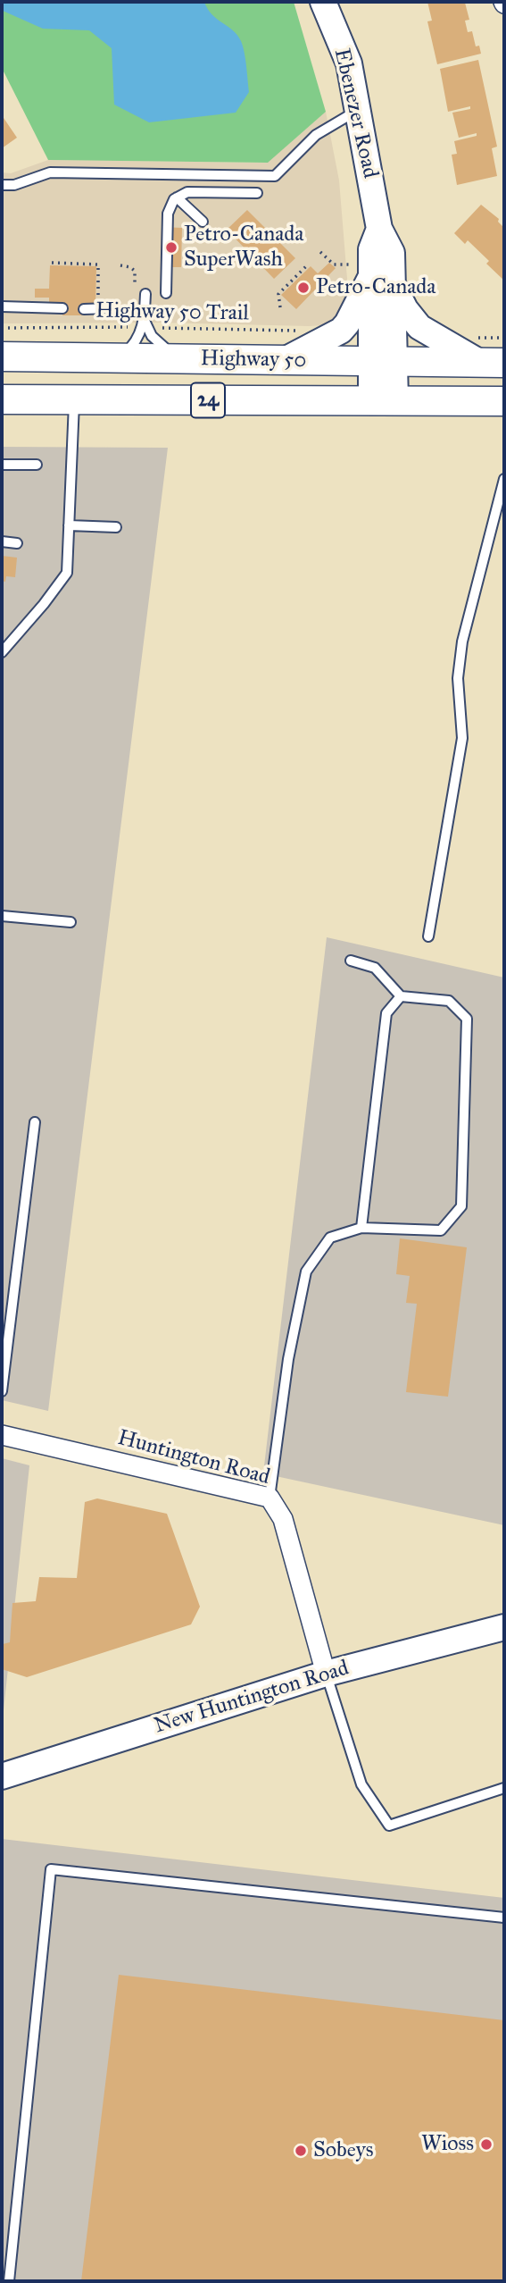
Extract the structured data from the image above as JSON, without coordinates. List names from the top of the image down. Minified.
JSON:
{"streets":{"main road":["Ebenezer Road","Highway 50","24","New Huntington Road"],"street":["Huntington Road"],"path":["Highway 50 Trail"]},"crossings":[["Ebenezer Road","Highway 50"],["Huntington Road","New Huntington Road"]],"places":["Petro-Canada SuperWash","Petro-Canada","Wioss","Sobeys"]}
